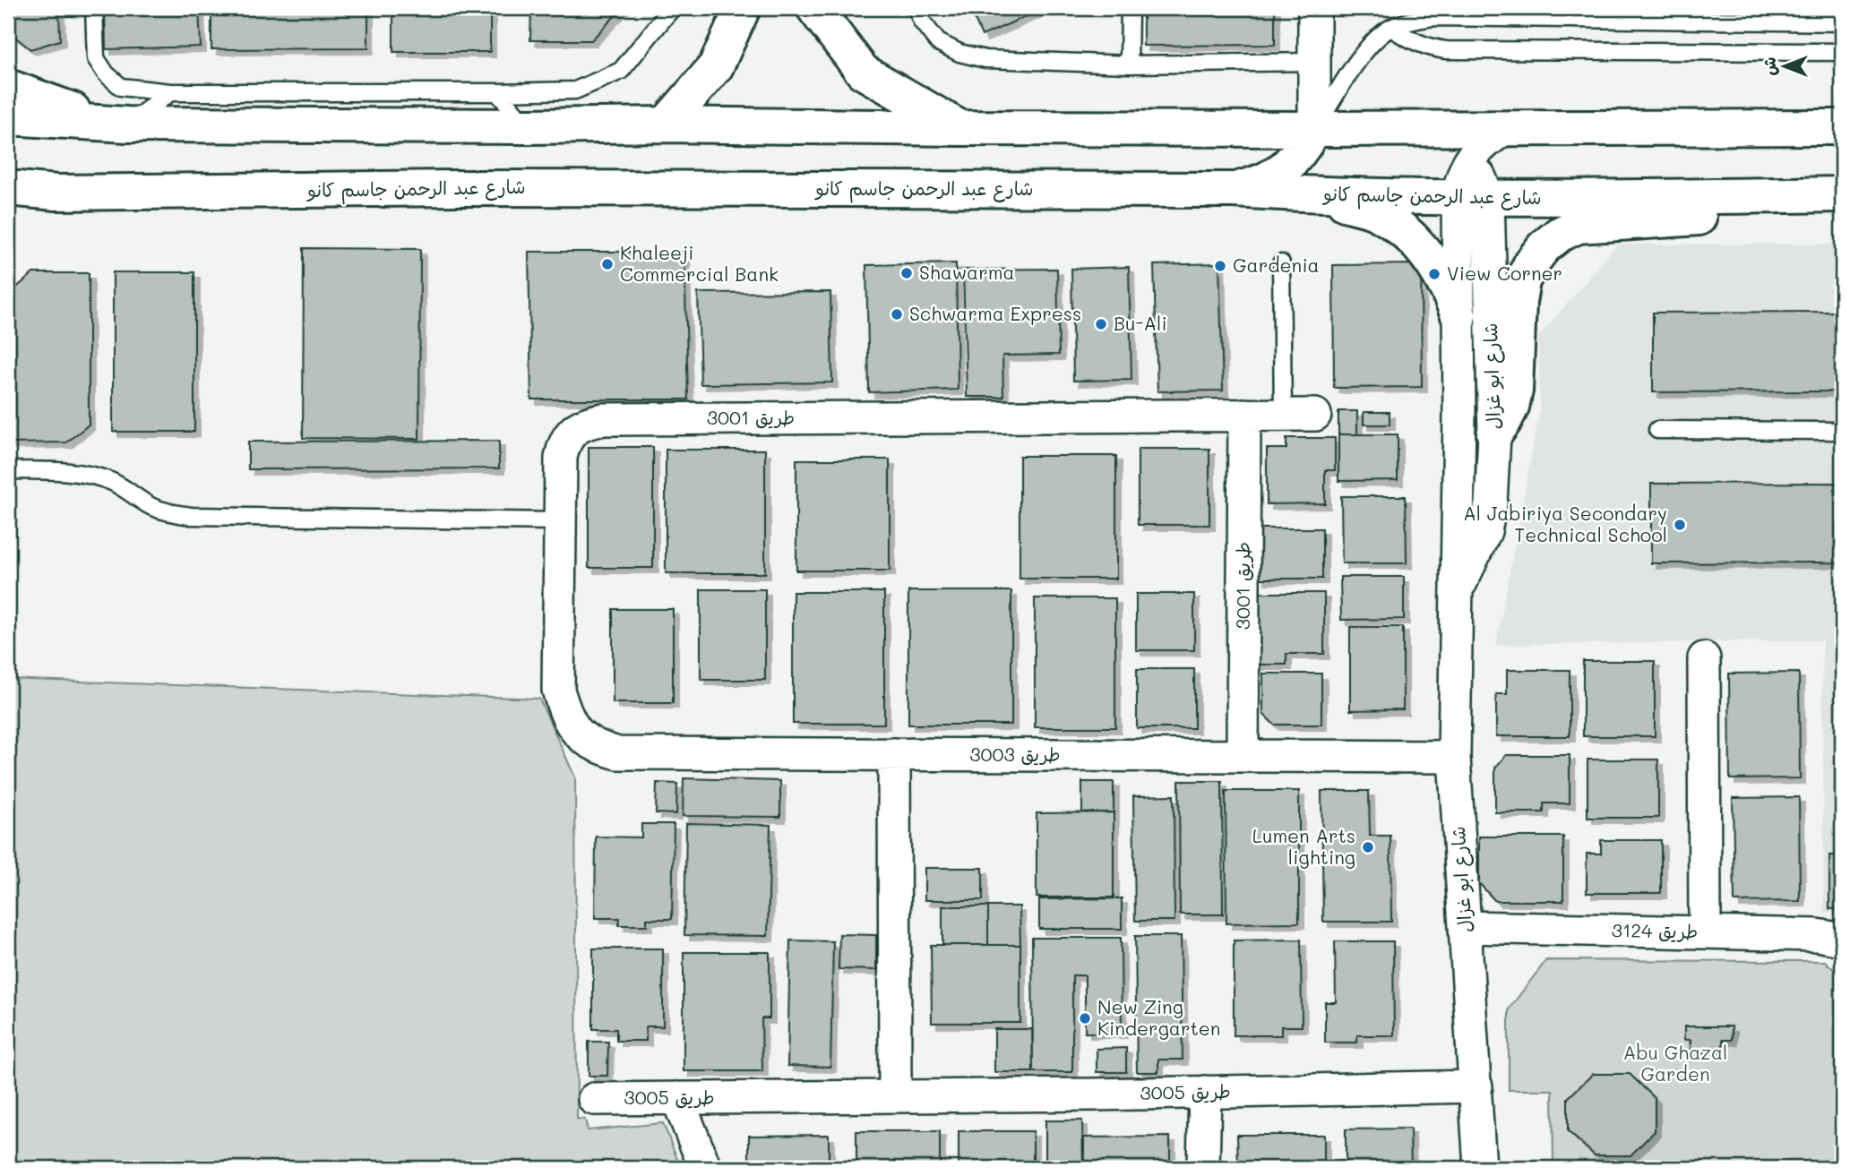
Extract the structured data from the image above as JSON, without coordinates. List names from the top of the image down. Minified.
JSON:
{"streets":{"main road":["شارع عبد الرحمن جاسم كانو"],"street":["شارع ابو غزال","طريق 3001","طريق 3003","طريق 3124","طريق 3005"]},"crossings":[["شارع عبد الرحمن جاسم كانو","شارع ابو غزال"],["شارع ابو غزال","طريق 3003"],["شارع ابو غزال","طريق 3124"],["شارع ابو غزال","طريق 3005"],["طريق 3001","طريق 3003"]],"parks":["Abu Ghazal Garden"],"places":["Khaleeji Commercial Bank","Gardenia","Shawarma","View Corner","Schwarma Express","Bu-Ali","Al Jabiriya Secondary Technical School","Lumen Arts lighting","New Zing Kindergarten"],"north":"left"}
